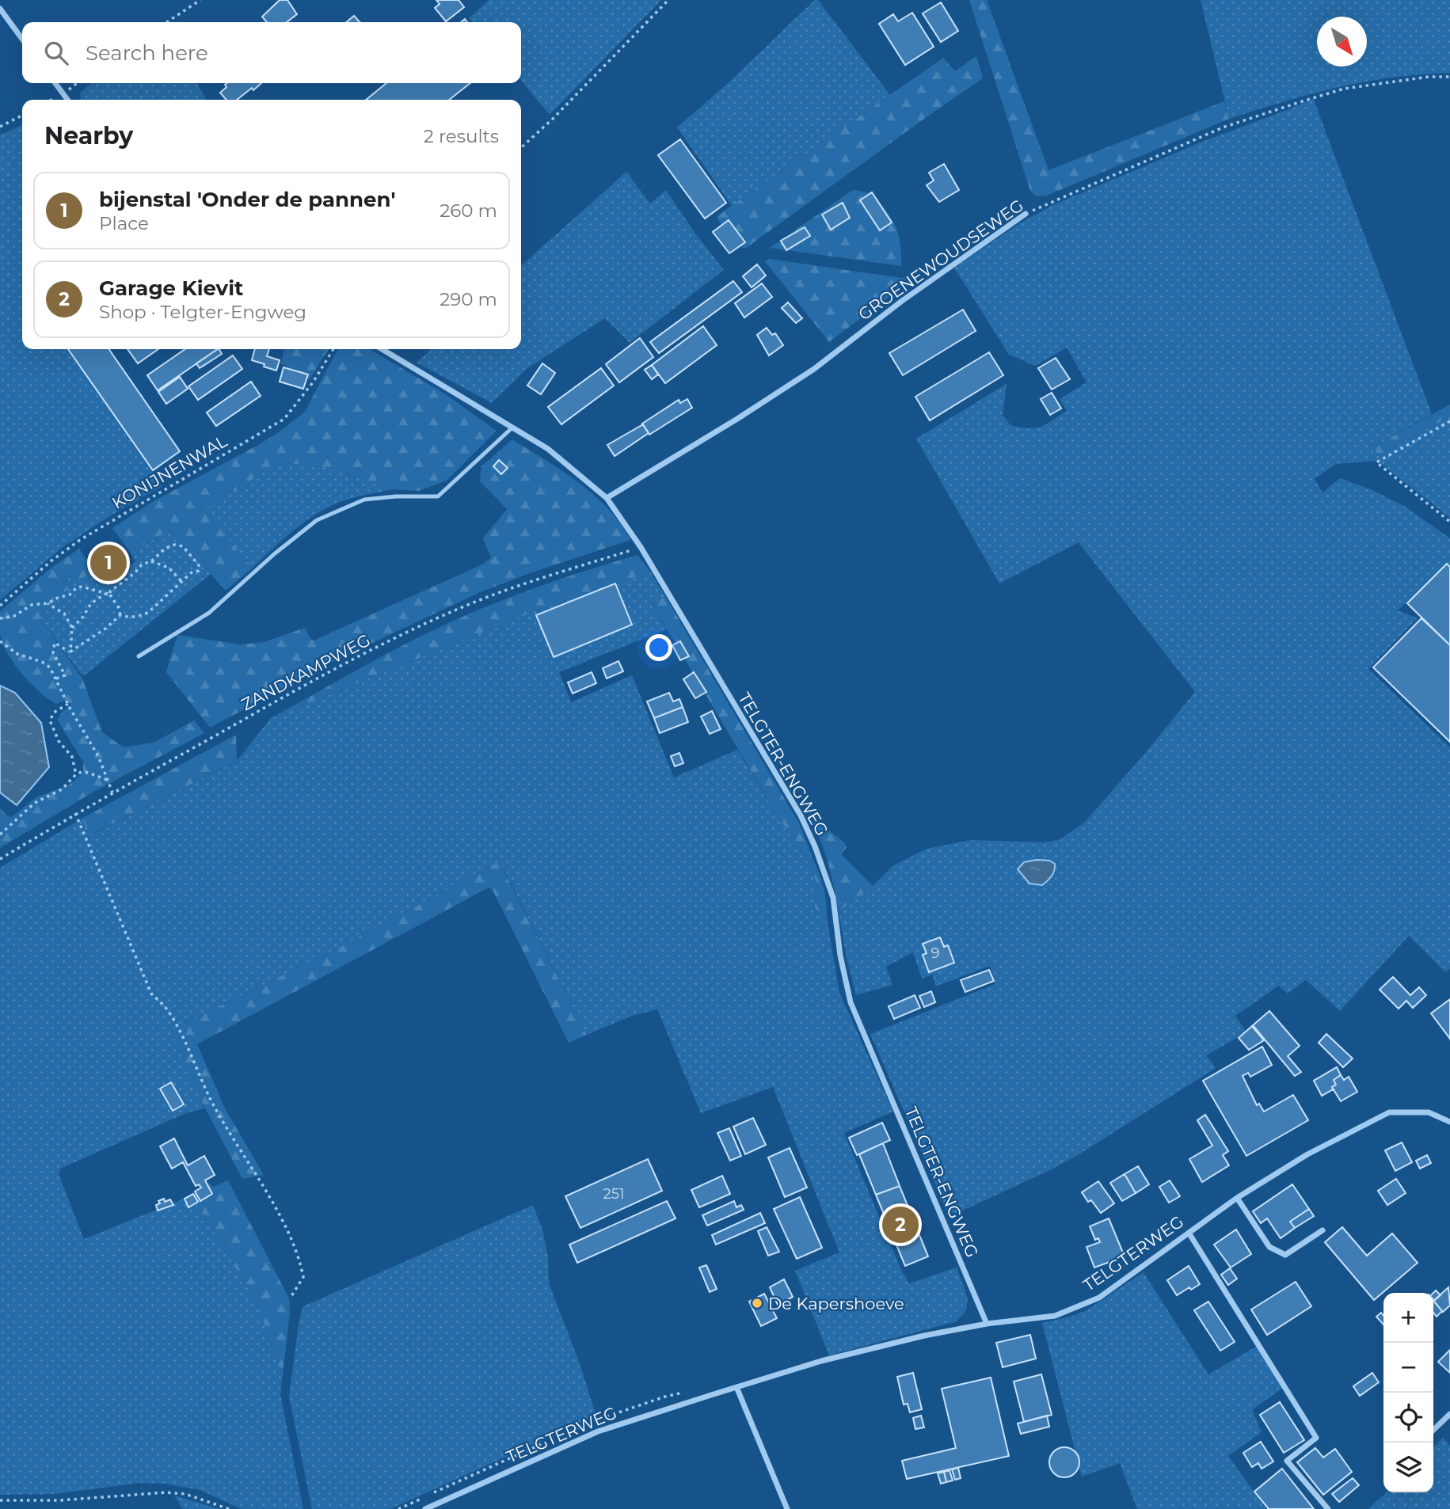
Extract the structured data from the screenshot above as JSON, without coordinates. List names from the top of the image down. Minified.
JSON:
{"streets":{"street":["GROENEWOUDSEWEG","TELGTER-ENGWEG","TELGTERWEG"],"path":["KONIJNENWAL","ZANDKAMPWEG"]},"crossings":[["GROENEWOUDSEWEG","TELGTER-ENGWEG"],["ZANDKAMPWEG","TELGTER-ENGWEG"],["TELGTER-ENGWEG","TELGTERWEG"]],"places":["De Kapershoeve"],"house_numbers":["9","251"],"north":"bottom right","page":{"search":"Search here","heading":["Nearby","2 results"],"list":[{"mark":"1","name":"bijenstal 'Onder de pannen'","note":"Place","value":"260 m"},{"mark":"2","name":"Garage Kievit","note":"Shop · Telgter-Engweg","value":"290 m"}],"pins":["1","2"],"map_buttons":["+","−"]}}
